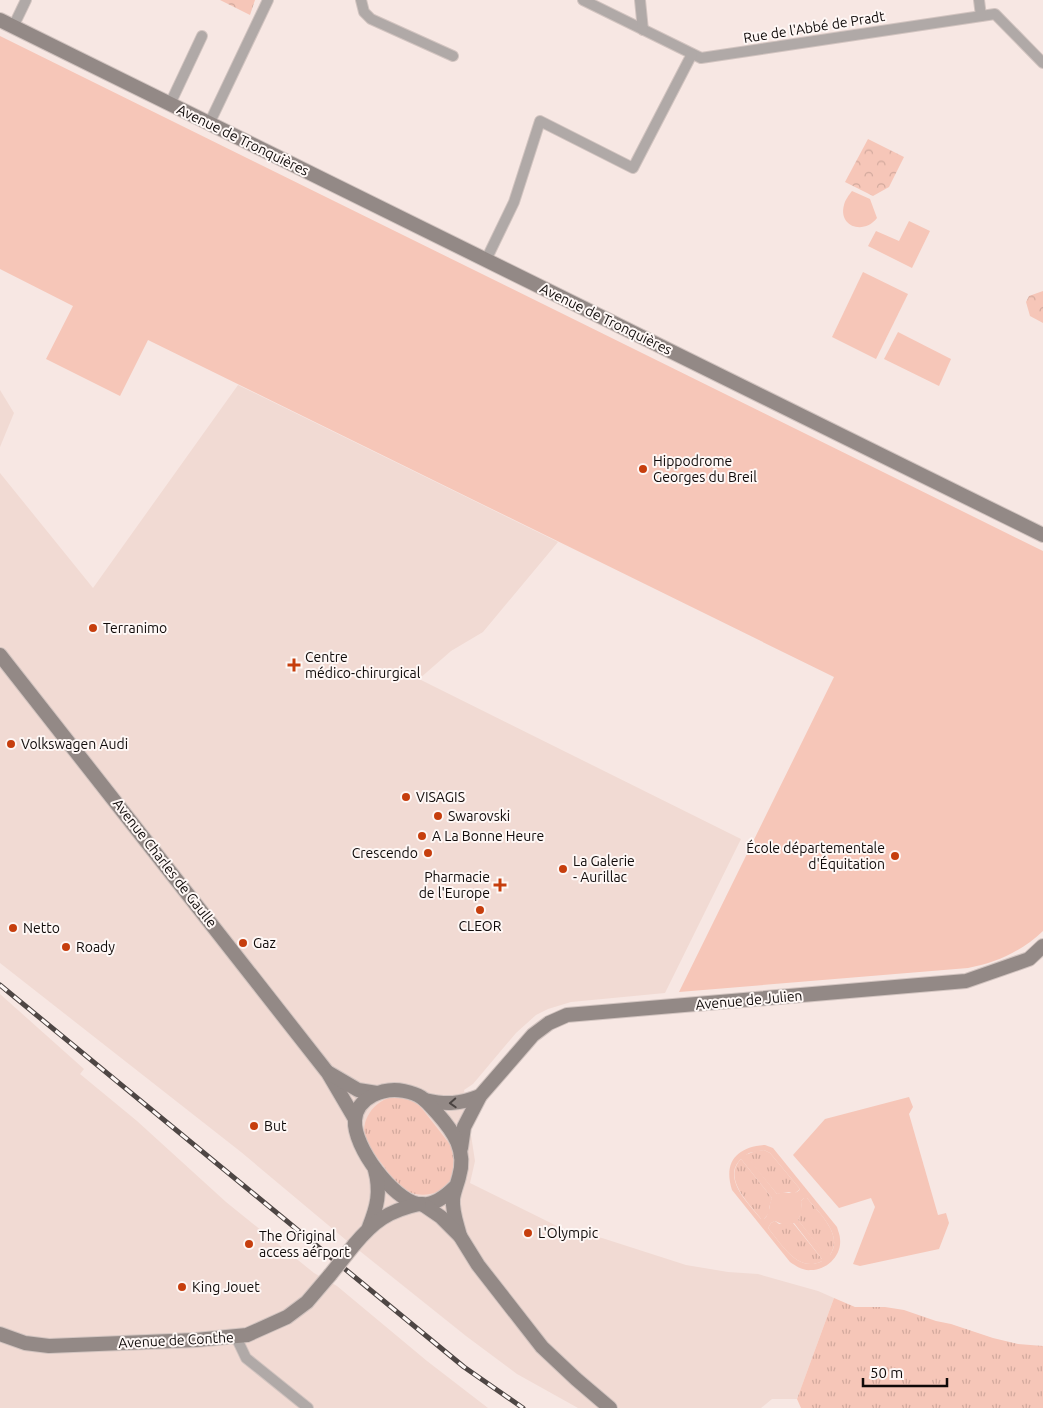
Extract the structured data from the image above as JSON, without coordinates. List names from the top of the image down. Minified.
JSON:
{"streets":{"street":["Rue de l'Abbé de Pradt","Avenue de Tronquières","Avenue Charles de Gaulle","Avenue de Julien","Avenue de Conthe"]},"crossings":[["Avenue Charles de Gaulle","Avenue de Julien"],["Avenue Charles de Gaulle","Avenue de Conthe"],["Avenue de Julien","Avenue de Conthe"]],"places":{"other":["Hippodrome Georges du Breil","Terranimo","Volkswagen Audi","VISAGIS","Swarovski","A La Bonne Heure","Crescendo","École départementale d'Équitation","La Galerie - Aurillac","CLEOR","Netto","Gaz","Roady","But","L'Olympic","The Original access aérport","King Jouet"],"health":["Centre médico-chirurgical","Pharmacie de l'Europe"]},"scale_bar":"50 m"}
